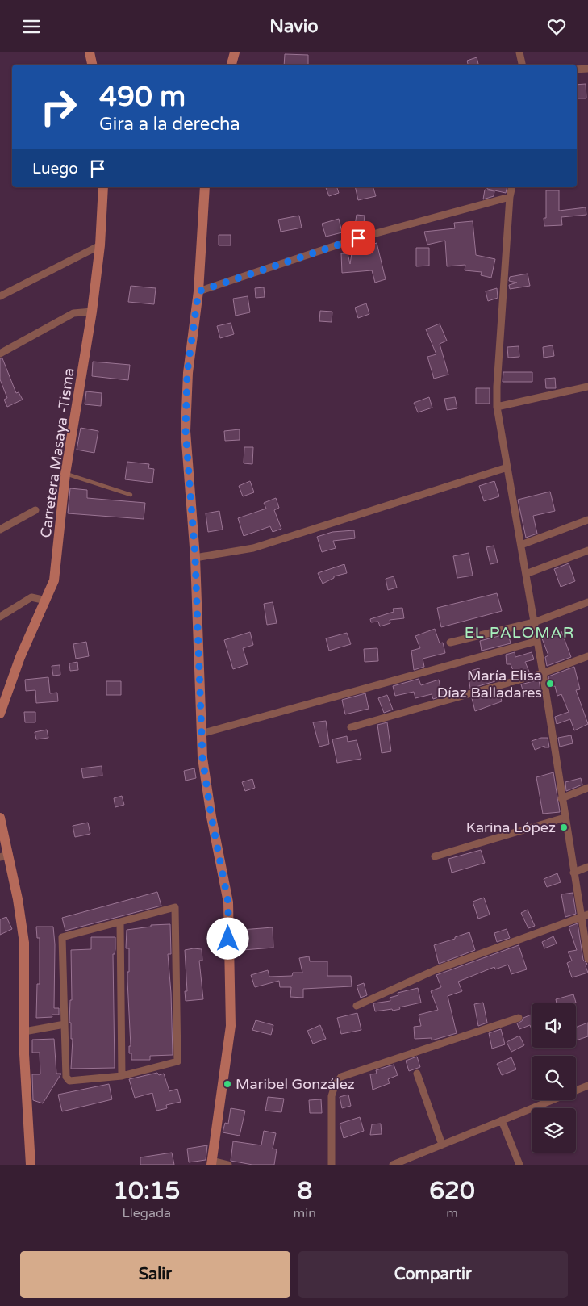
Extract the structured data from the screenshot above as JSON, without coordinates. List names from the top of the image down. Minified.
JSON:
{"streets":{"street":["Carretera Masaya -Tisma"]},"districts":["EL PALOMAR"],"places":["María Elisa Díaz Balladares","Karina López","Maribel González"],"page":{"header":"Navio","turn":["490 m","Gira a la derecha"],"then":"Luego","eta":["10:15","Llegada","8","min","620","m"],"buttons":["Salir","Compartir"]}}
